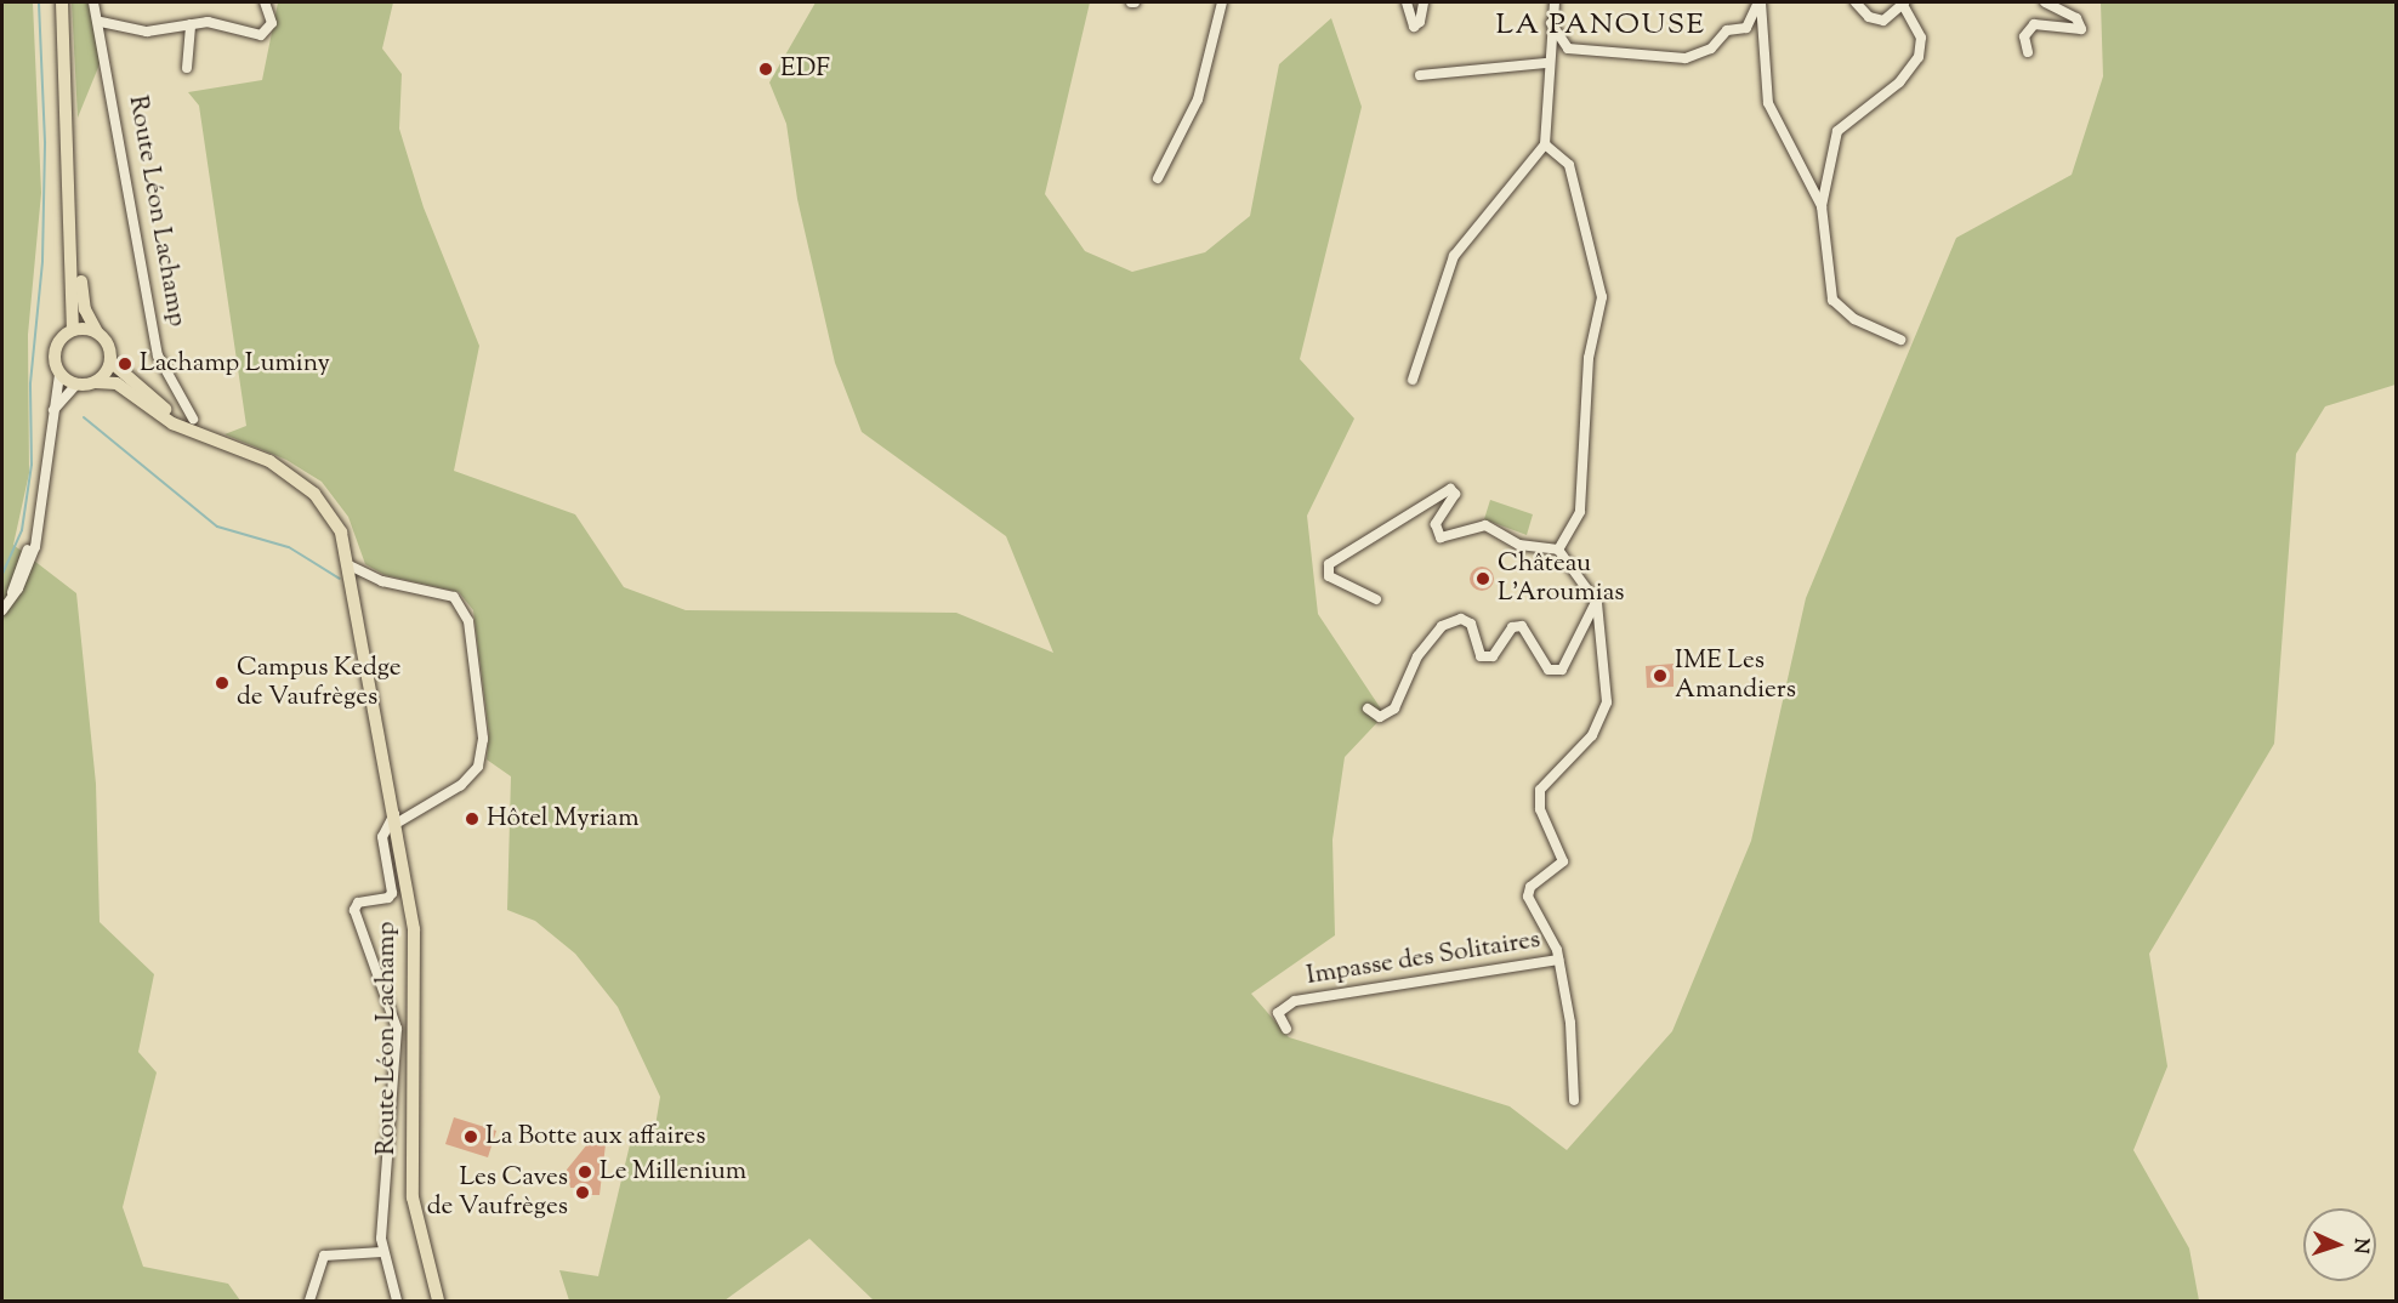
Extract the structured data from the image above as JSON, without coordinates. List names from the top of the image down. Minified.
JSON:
{"streets":{"main road":["Route Léon Lachamp"],"street":["Impasse des Solitaires"]},"districts":["LA PANOUSE"],"places":["EDF","Lachamp Luminy","Château L'Aroumias","IME Les Amandiers","Campus Kedge de Vaufrèges","Hôtel Myriam","La Botte aux affaires","Le Millenium","Les Caves de Vaufrèges"],"north":"right"}
